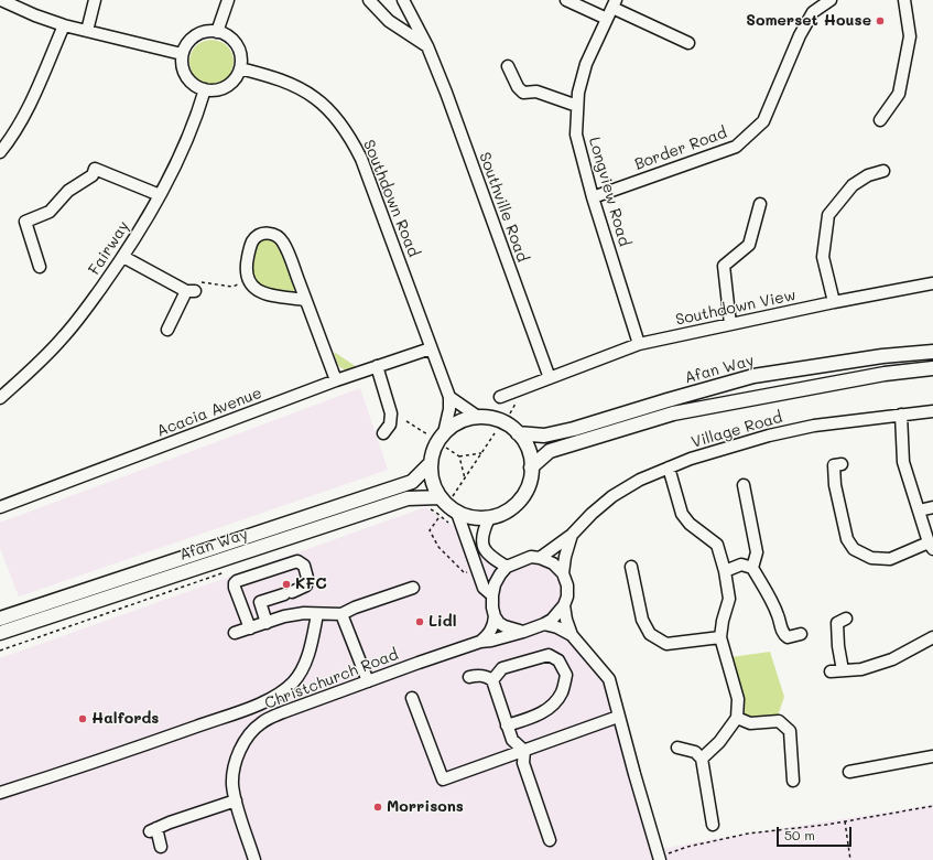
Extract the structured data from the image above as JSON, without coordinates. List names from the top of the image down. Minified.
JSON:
{"streets":{"main road":["Afan Way"],"street":["Border Road","Longview Road","Southdown Road","Southville Road","Fairway","Southdown View","Acacia Avenue","Village Road","Christchurch Road"]},"crossings":[["Border Road","Longview Road"],["Longview Road","Southdown View"],["Southdown Road","Fairway"],["Southdown Road","Acacia Avenue"],["Southville Road","Southdown View"],["Village Road","Christchurch Road"]],"places":["Somerset House","KFC","Lidl","Halfords","Morrisons"],"scale_bar":"50 m"}
